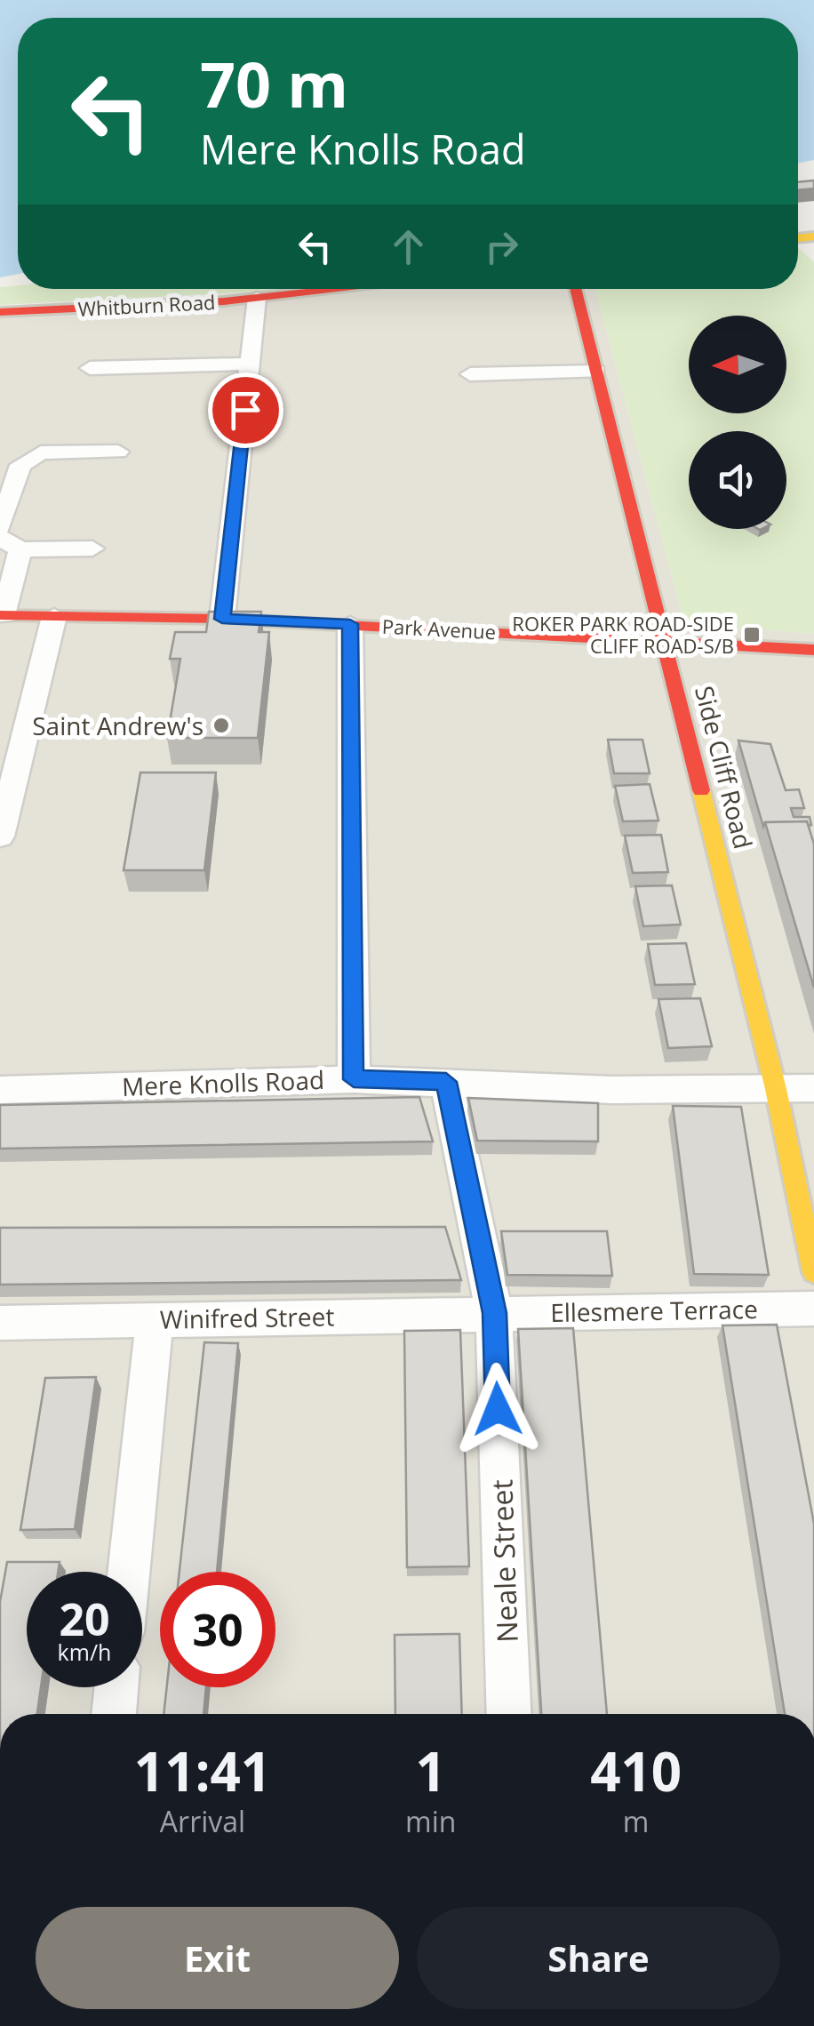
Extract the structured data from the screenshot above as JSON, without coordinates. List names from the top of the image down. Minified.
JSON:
{"streets":{"street":["Whitburn Road","Park Avenue","Side Cliff Road","Mere Knolls Road","Ellesmere Terrace","Winifred Street","Neale Street"]},"crossings":[["Park Avenue","Side Cliff Road"],["Side Cliff Road","Mere Knolls Road"],["Mere Knolls Road","Neale Street"],["Ellesmere Terrace","Winifred Street"],["Ellesmere Terrace","Neale Street"],["Winifred Street","Neale Street"]],"places":{"transit":["ROKER PARK ROAD-SIDE CLIFF ROAD-S/B"],"other":["Saint Andrew's"]},"north":"left","page":{"turn":["70 m","Mere Knolls Road"],"speed":"20 km/h","limit":"30","eta":["11:41","Arrival","1","min","410","m"],"buttons":["Exit","Share"]}}
